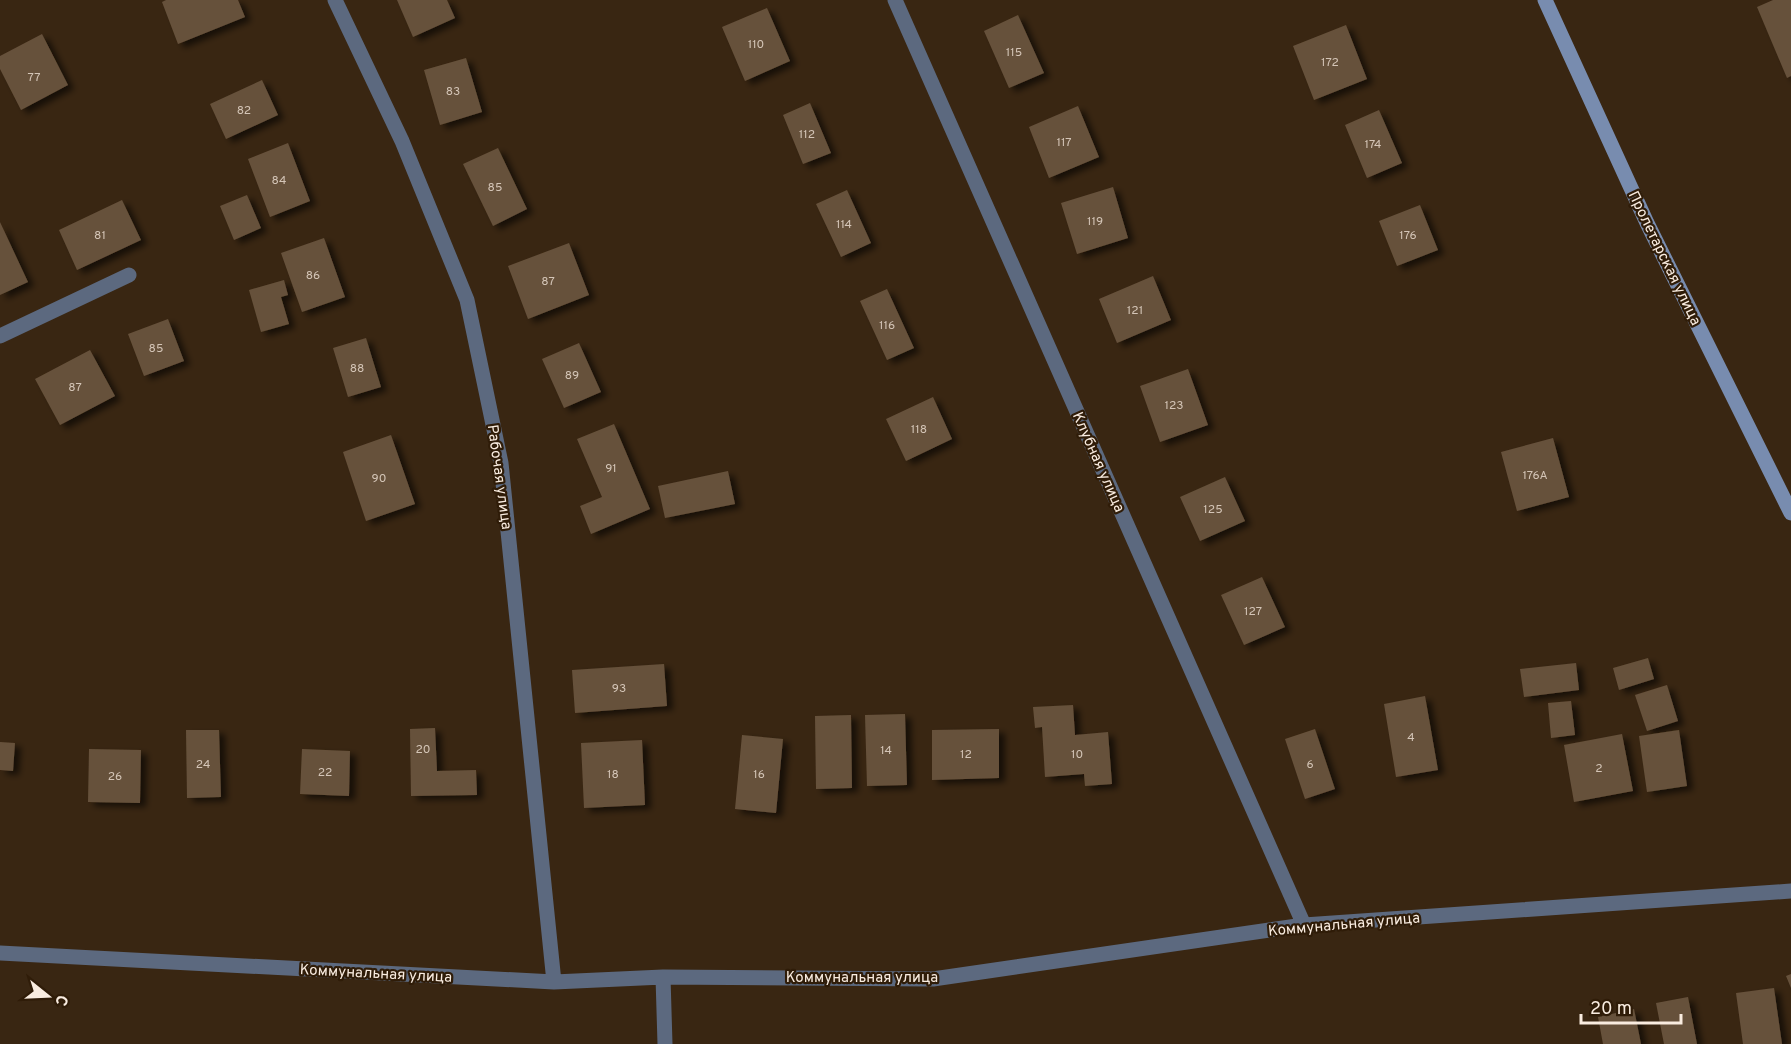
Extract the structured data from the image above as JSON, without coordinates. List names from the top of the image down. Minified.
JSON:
{"streets":{"main road":["Пролетарская улица"],"street":["Клубная улица","Рабочая улица","Коммунальная улица"]},"crossings":[["Клубная улица","Коммунальная улица"],["Рабочая улица","Коммунальная улица"]],"house_numbers":["110","115","172","77","83","82","112","117","174","84","85","119","114","81","176","86","87","121","116","85","88","89","87","123","118","91","176А","90","125","127","93","4","20","14","12","10","24","6","2","22","18","16","26"],"scale_bar":"20 m","north":"right"}
